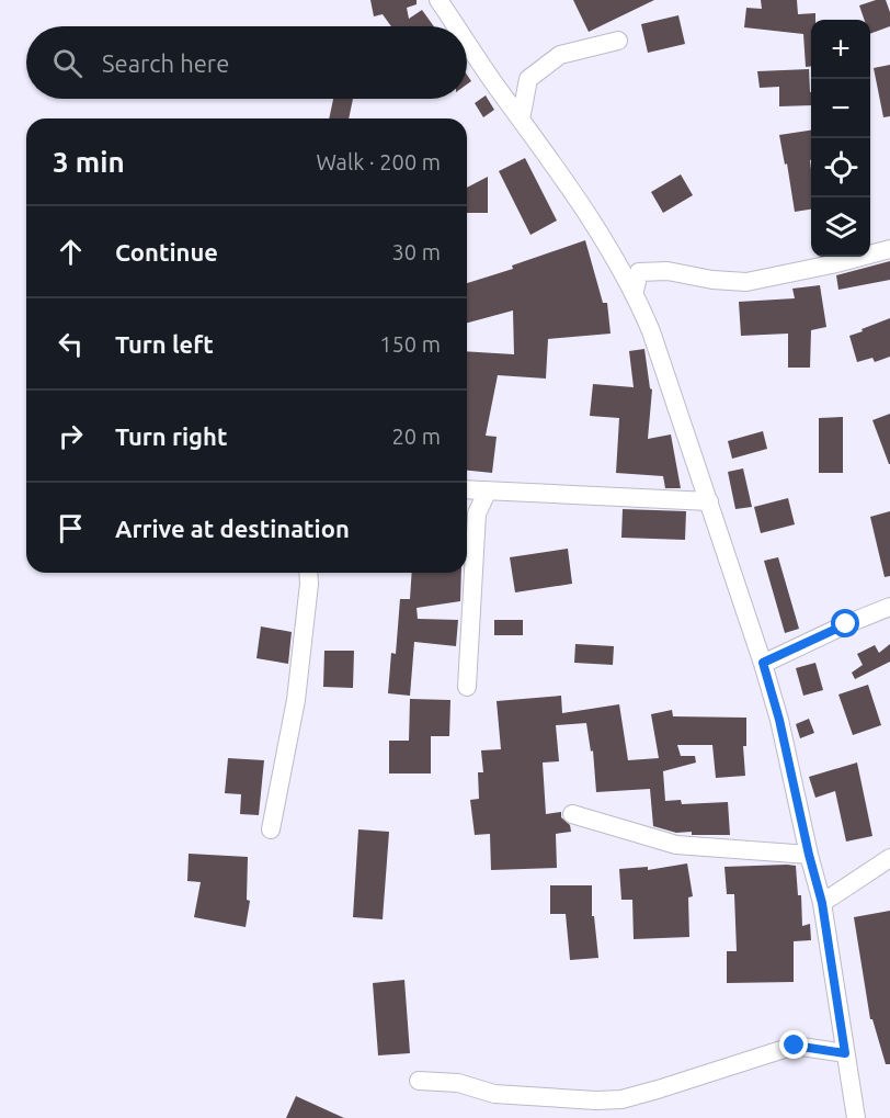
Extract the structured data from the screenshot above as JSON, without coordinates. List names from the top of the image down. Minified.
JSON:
{"page":{"map_buttons":["+","−"],"search":"Search here","heading":["3 min","Walk · 200 m"],"list":[["Continue","30 m"],["Turn left","150 m"],["Turn right","20 m"],"Arrive at destination"]}}
